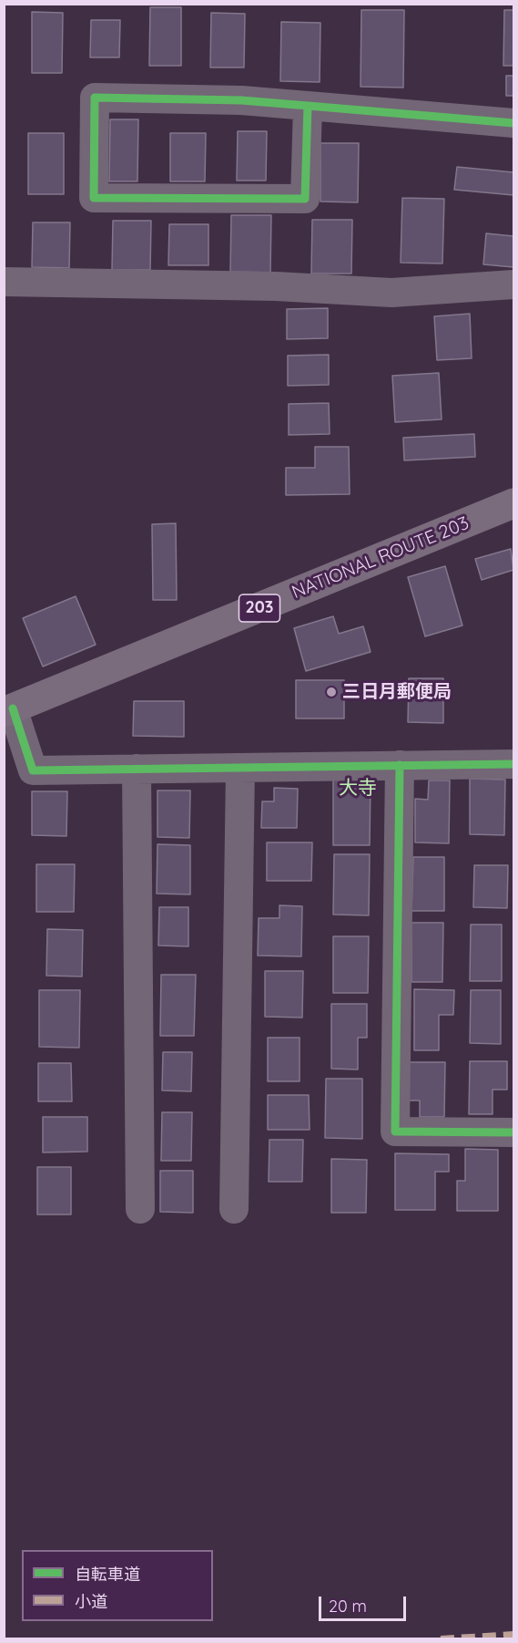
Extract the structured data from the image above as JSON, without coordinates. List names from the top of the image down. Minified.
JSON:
{"streets":{"highway":["NATIONAL ROUTE 203","203"]},"districts":["大寺"],"places":["三日月郵便局"],"legend":["自転車道","小道"],"scale_bar":"20 m"}
